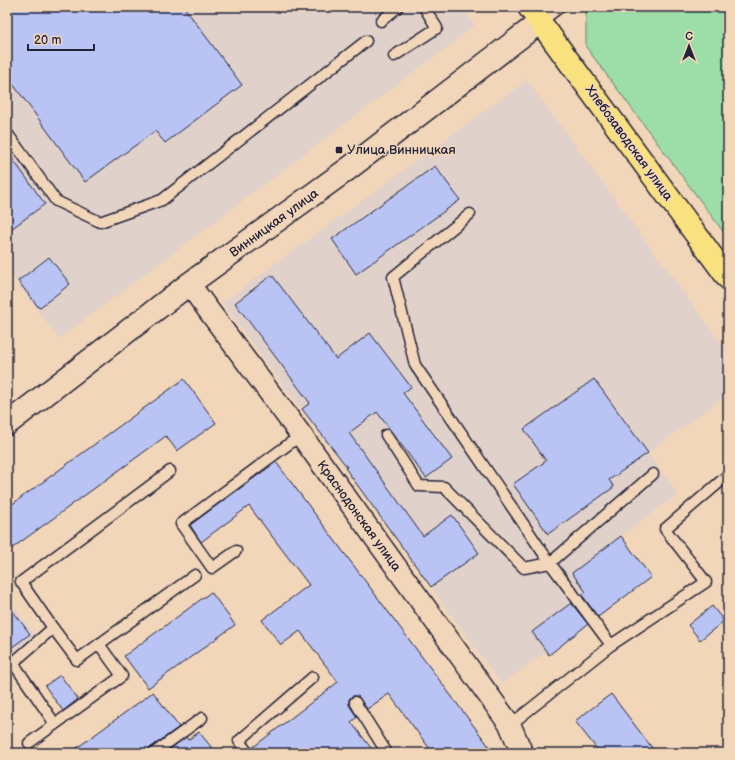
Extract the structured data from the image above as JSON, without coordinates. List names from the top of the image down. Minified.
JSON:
{"streets":{"main road":["Хлебозаводская улица"],"street":["Винницкая улица","Краснодонская улица"]},"crossings":[["Хлебозаводская улица","Винницкая улица"],["Винницкая улица","Краснодонская улица"]],"places":{"transit":["Улица Винницкая"]},"scale_bar":"20 m","north":"top"}
